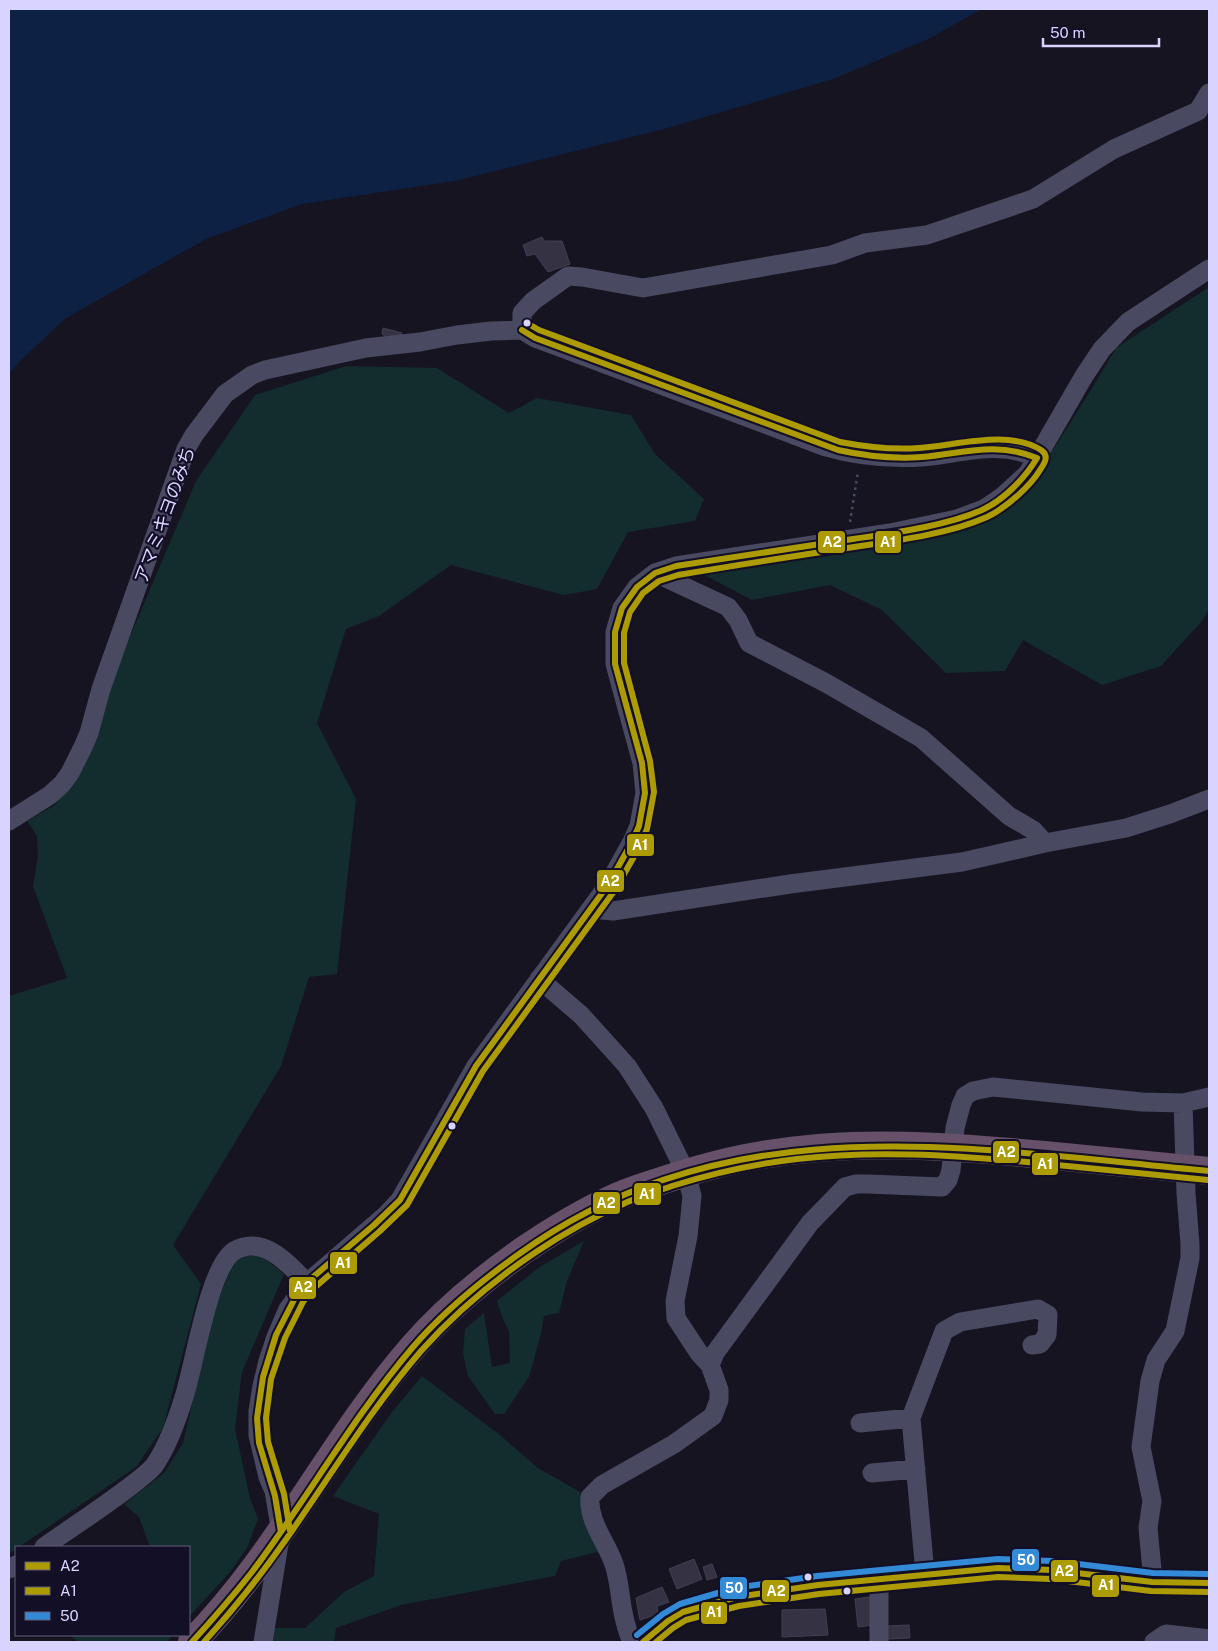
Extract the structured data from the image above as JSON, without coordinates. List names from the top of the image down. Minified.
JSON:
{"streets":{"street":["アマミキヨのみち"]},"lines":["transit line A1","transit line A2","transit line 50"],"legend":["A2","A1","50"],"scale_bar":"50 m"}
